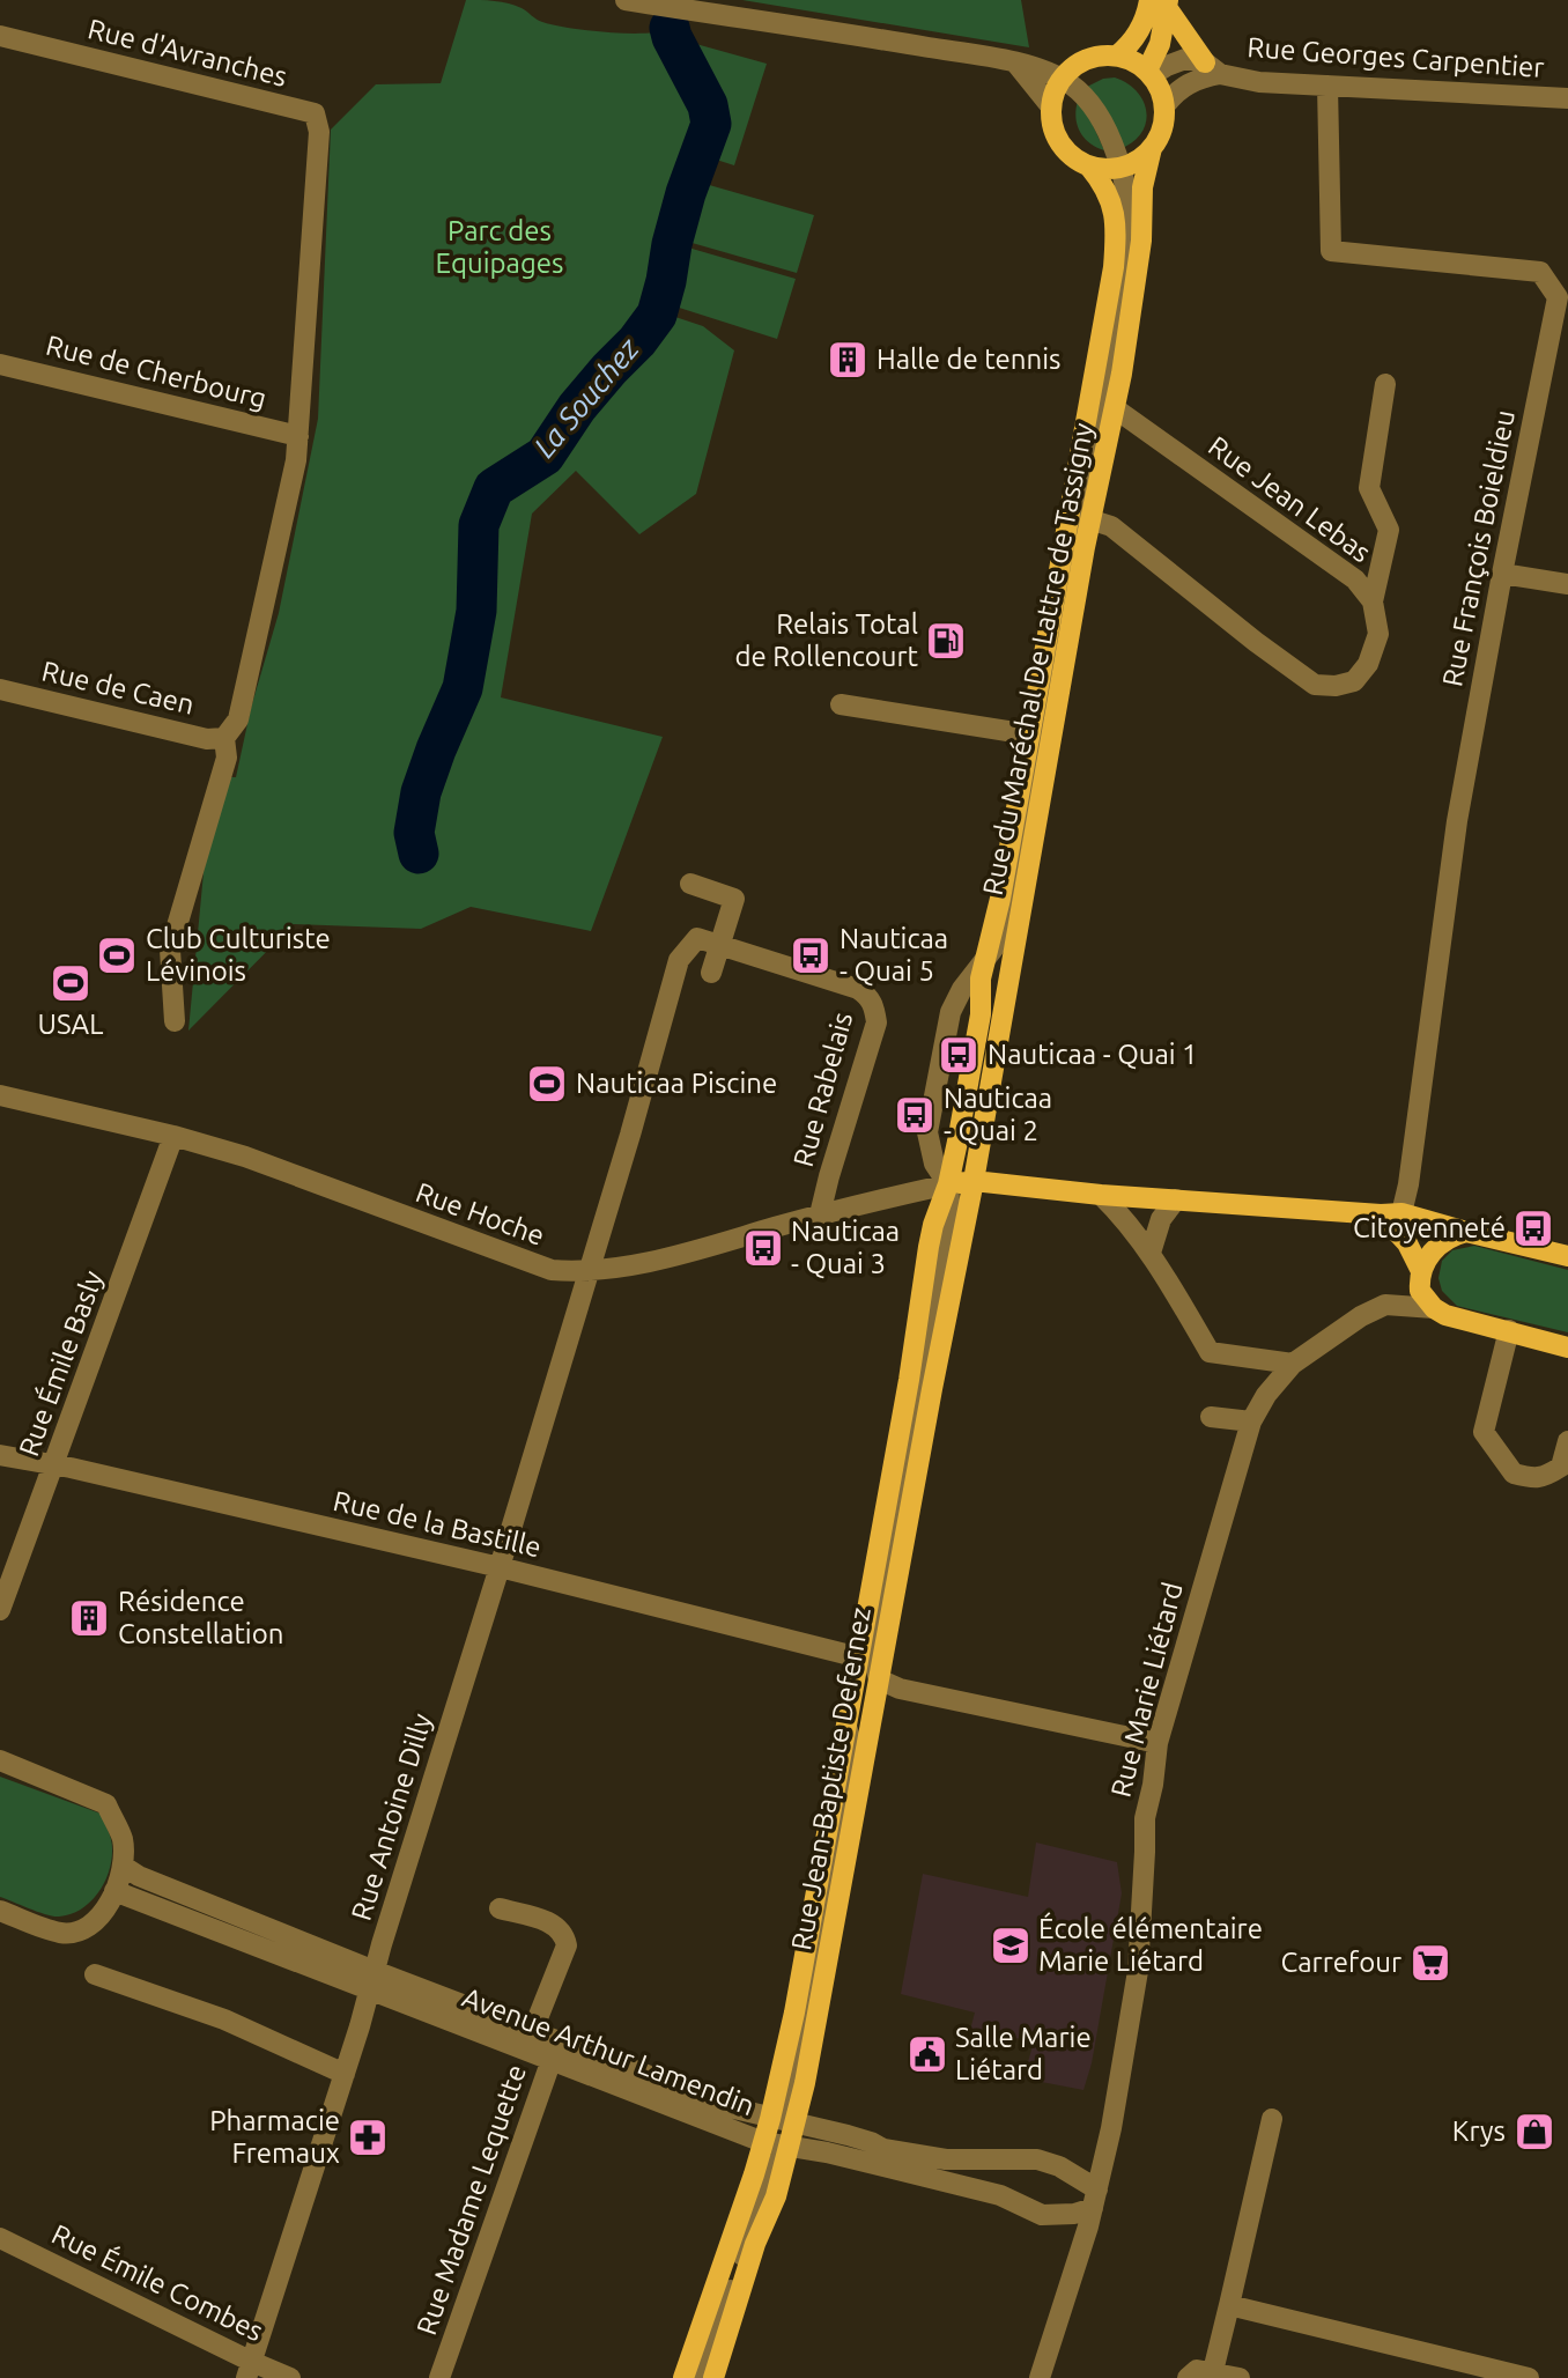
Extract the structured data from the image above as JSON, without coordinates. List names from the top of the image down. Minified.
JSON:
{"streets":{"main road":["Rue du Maréchal De Lattre de Tassigny","Rue Jean-Baptiste Defernez"],"street":["Rue d'Avranches","Rue Georges Carpentier","Rue de Cherbourg","Rue Jean Lebas","Rue François Boieldieu","Rue de Caen","Rue Rabelais","Rue Hoche","Rue Émile Basly","Rue de la Bastille","Rue Marie Liétard","Rue Antoine Dilly","Avenue Arthur Lamendin","Rue Madame Lequette","Rue Émile Combes"]},"crossings":[["Rue d'Avranches","Rue de Cherbourg"],["Rue Georges Carpentier","Rue François Boieldieu"],["Rue Georges Carpentier","Rue du Maréchal De Lattre de Tassigny"],["Rue Jean Lebas","Rue du Maréchal De Lattre de Tassigny"],["Rue du Maréchal De Lattre de Tassigny","Rue Hoche"],["Rue du Maréchal De Lattre de Tassigny","Rue Jean-Baptiste Defernez"],["Rue Rabelais","Rue Hoche"],["Rue Rabelais","Rue Antoine Dilly"],["Rue Hoche","Rue Émile Basly"],["Rue Hoche","Rue Jean-Baptiste Defernez"],["Rue Hoche","Rue Antoine Dilly"],["Rue Émile Basly","Rue de la Bastille"],["Rue de la Bastille","Rue Jean-Baptiste Defernez"],["Rue de la Bastille","Rue Antoine Dilly"],["Rue Marie Liétard","Avenue Arthur Lamendin"],["Rue Jean-Baptiste Defernez","Avenue Arthur Lamendin"],["Rue Antoine Dilly","Avenue Arthur Lamendin"],["Rue Antoine Dilly","Rue Émile Combes"],["Avenue Arthur Lamendin","Rue Madame Lequette"]],"water":["La Souchez"],"parks":["Parc des Equipages"],"places":{"building":["Halle de tennis","Résidence Constellation"],"fuel station":["Relais Total de Rollencourt"],"sports":["Club Culturiste Lévinois","USAL","Nauticaa Piscine"],"bus stop":["Nauticaa - Quai 5","Nauticaa - Quai 1","Nauticaa - Quai 2","Citoyenneté","Nauticaa - Quai 3"],"school or university":["École élémentaire Marie Liétard"],"supermarket":["Carrefour"],"public building":["Salle Marie Liétard"],"shop":["Krys"],"pharmacy":["Pharmacie Fremaux"]}}
